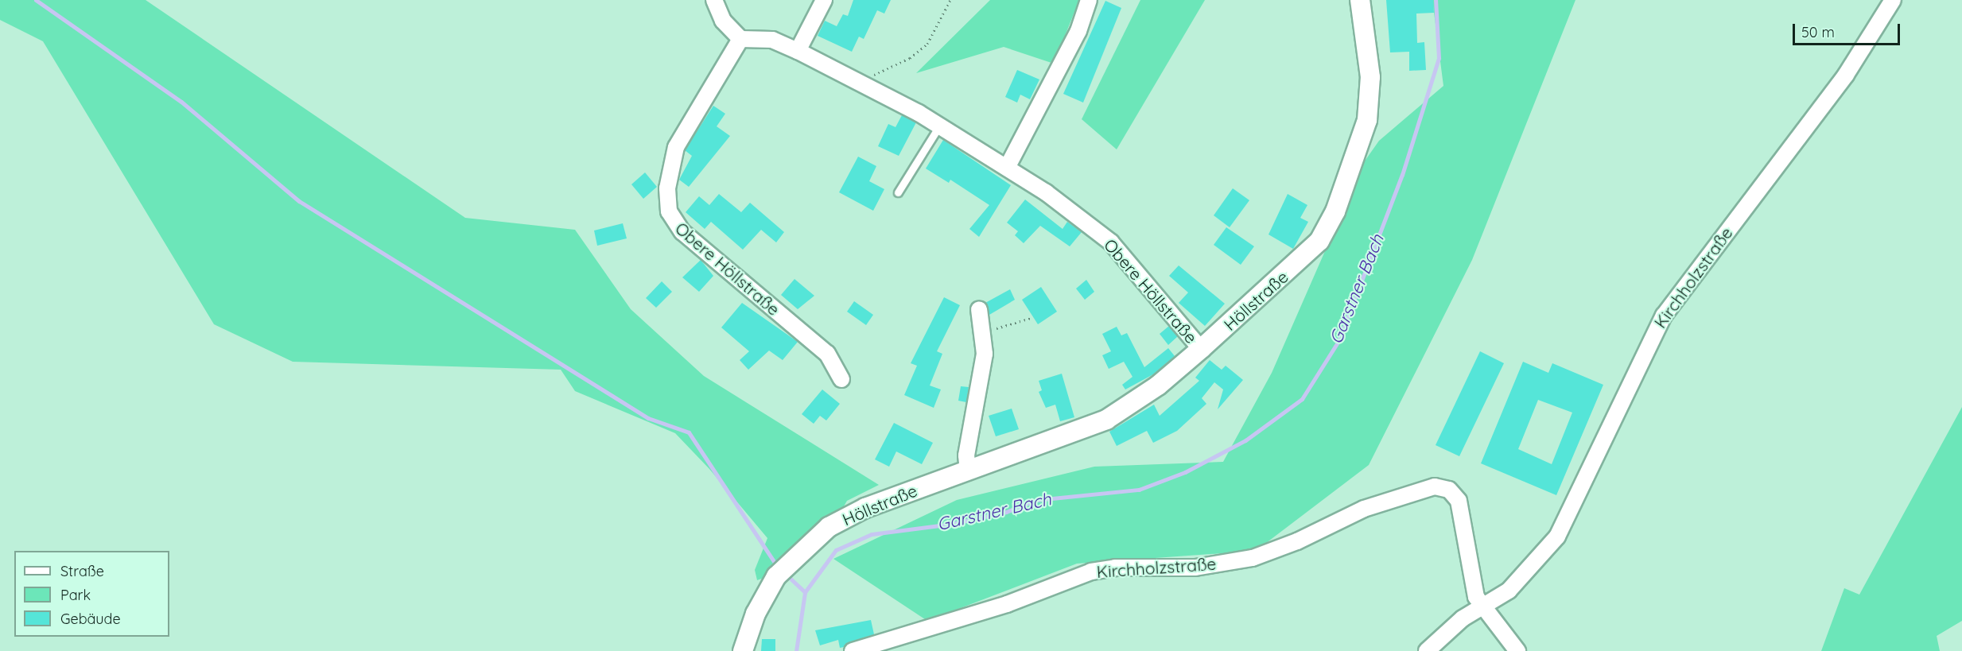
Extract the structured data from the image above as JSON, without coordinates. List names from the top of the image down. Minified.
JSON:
{"streets":{"street":["Obere Höllstraße","Kirchholzstraße","Höllstraße"]},"crossings":[["Obere Höllstraße","Höllstraße"]],"water":["Garstner Bach"],"legend":["Straße","Park","Gebäude"],"scale_bar":"50 m"}
